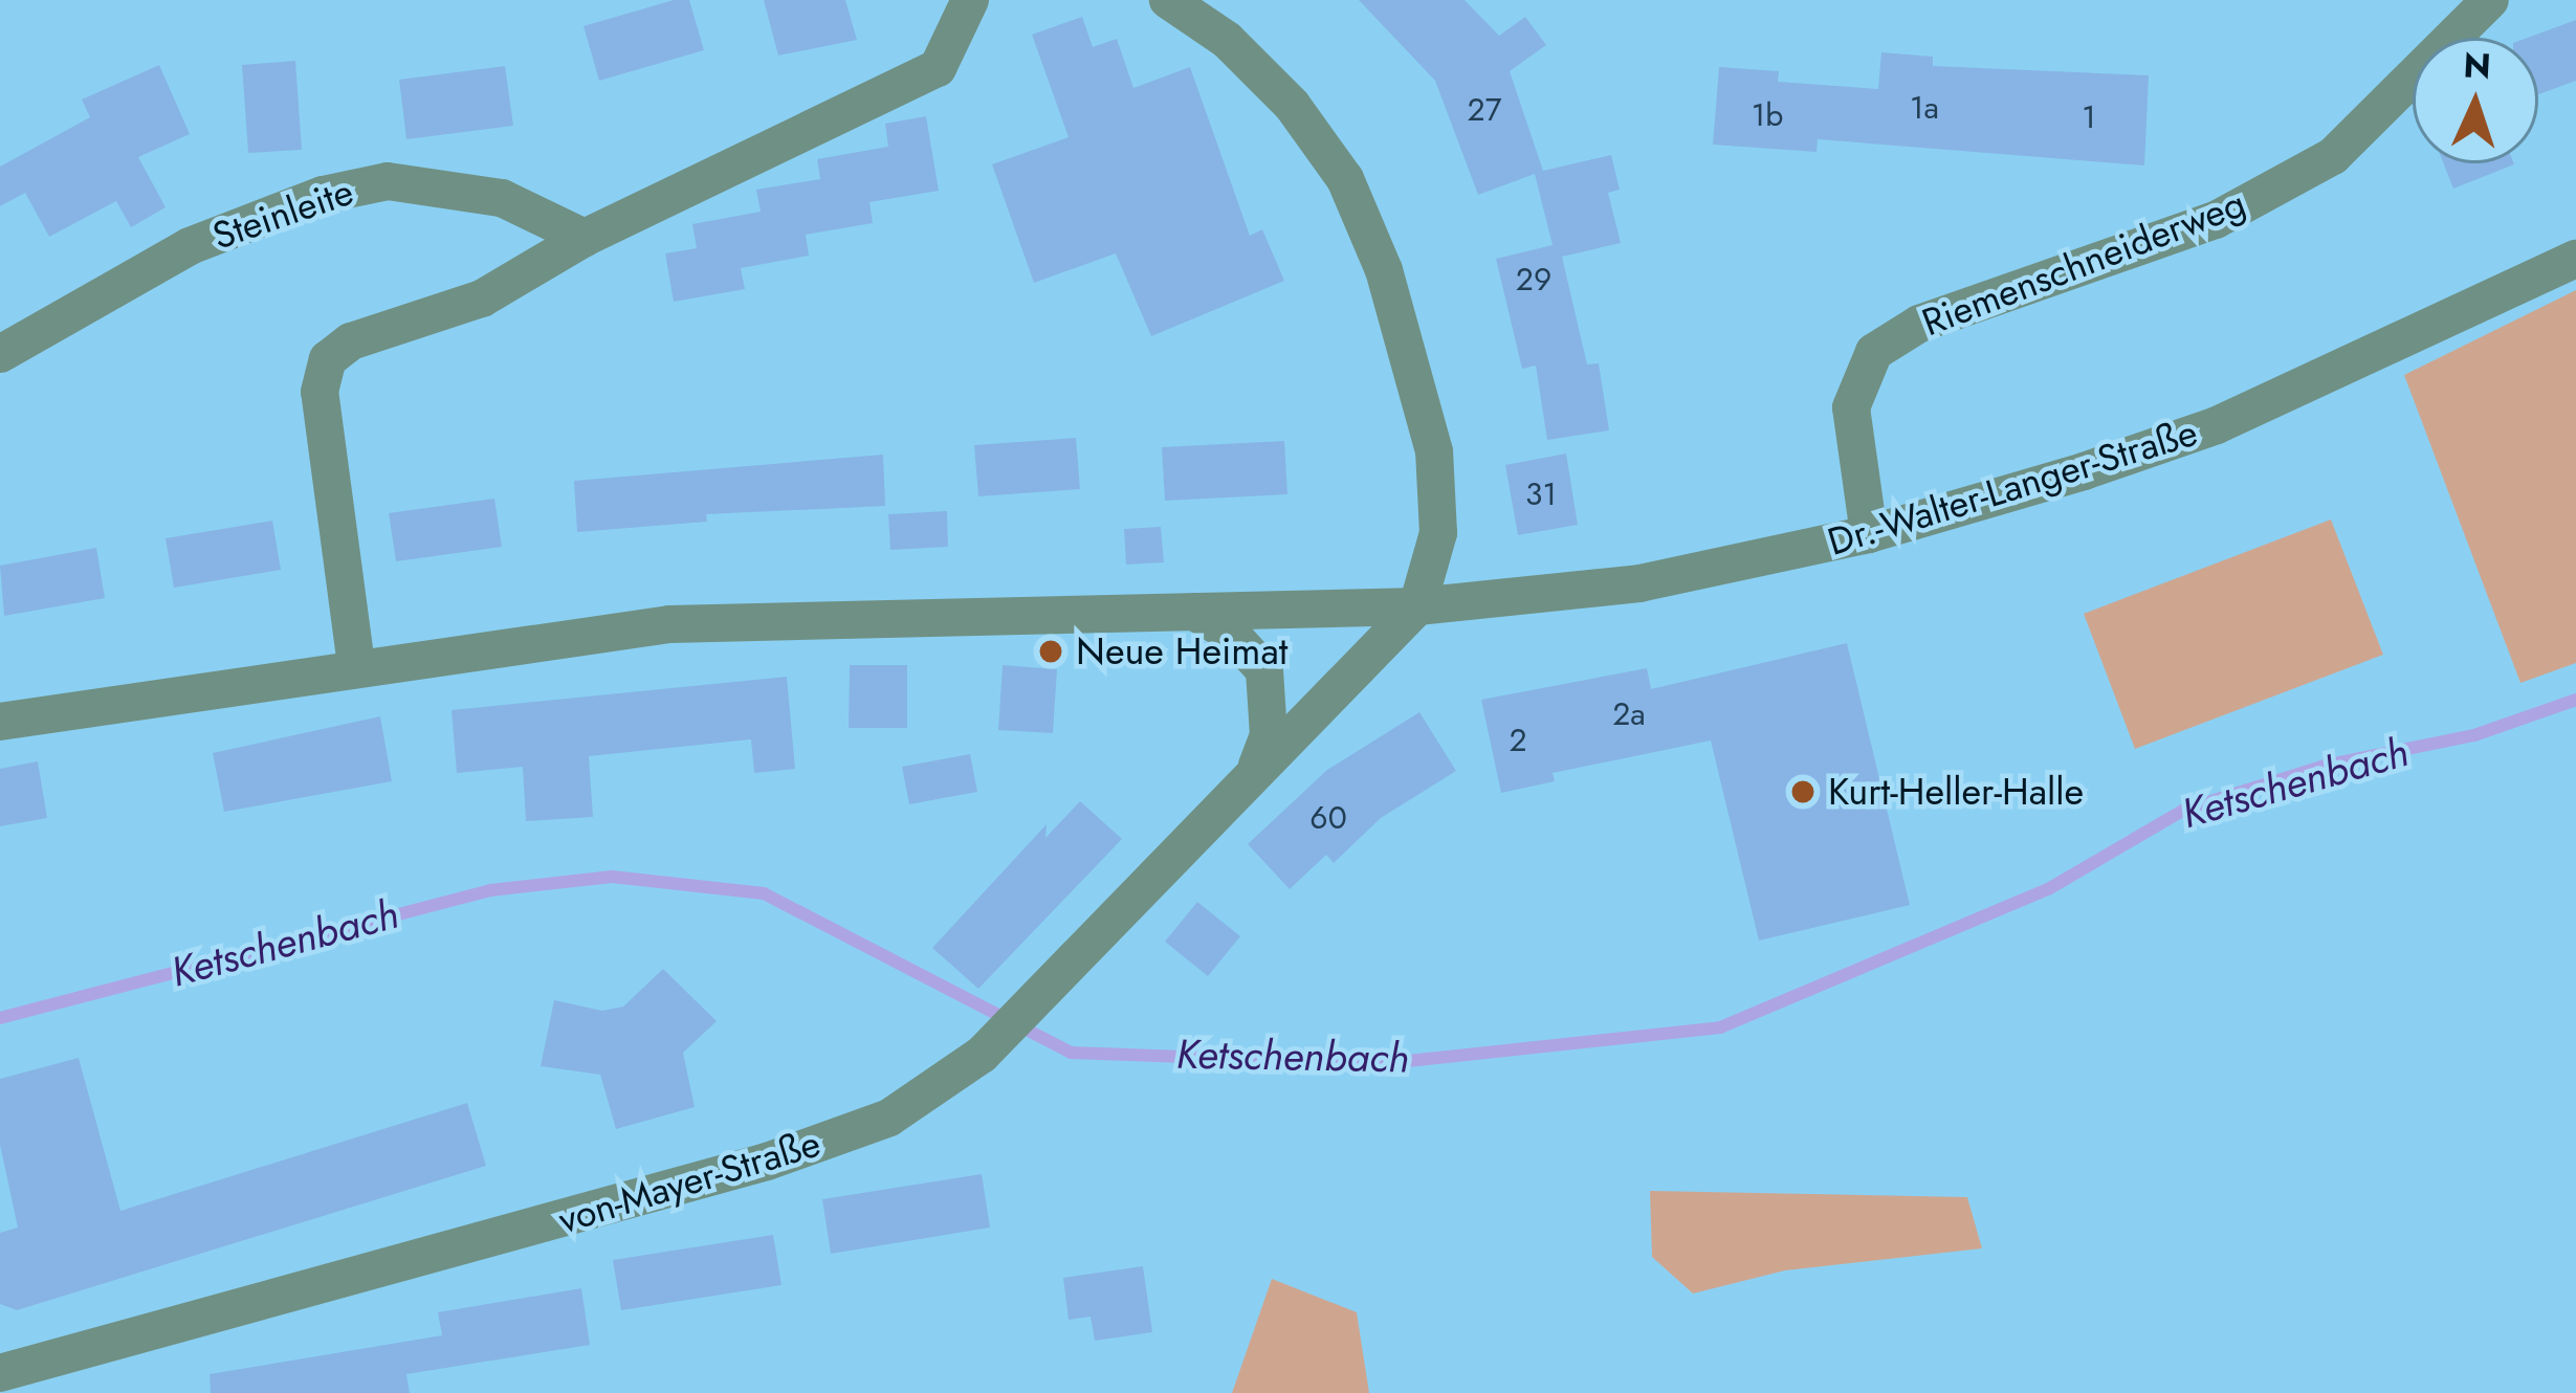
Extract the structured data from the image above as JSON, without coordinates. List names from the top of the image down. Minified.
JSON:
{"streets":{"street":["Steinleite","Riemenschneiderweg","Dr.-Walter-Langer-Straße","von-Mayer-Straße"]},"crossings":[["Riemenschneiderweg","Dr.-Walter-Langer-Straße"],["Dr.-Walter-Langer-Straße","von-Mayer-Straße"]],"water":["Ketschenbach"],"places":["Neue Heimat","Kurt-Heller-Halle"],"house_numbers":["1a","27","1b","1","29","31","2a","2","60"],"north":"top"}
